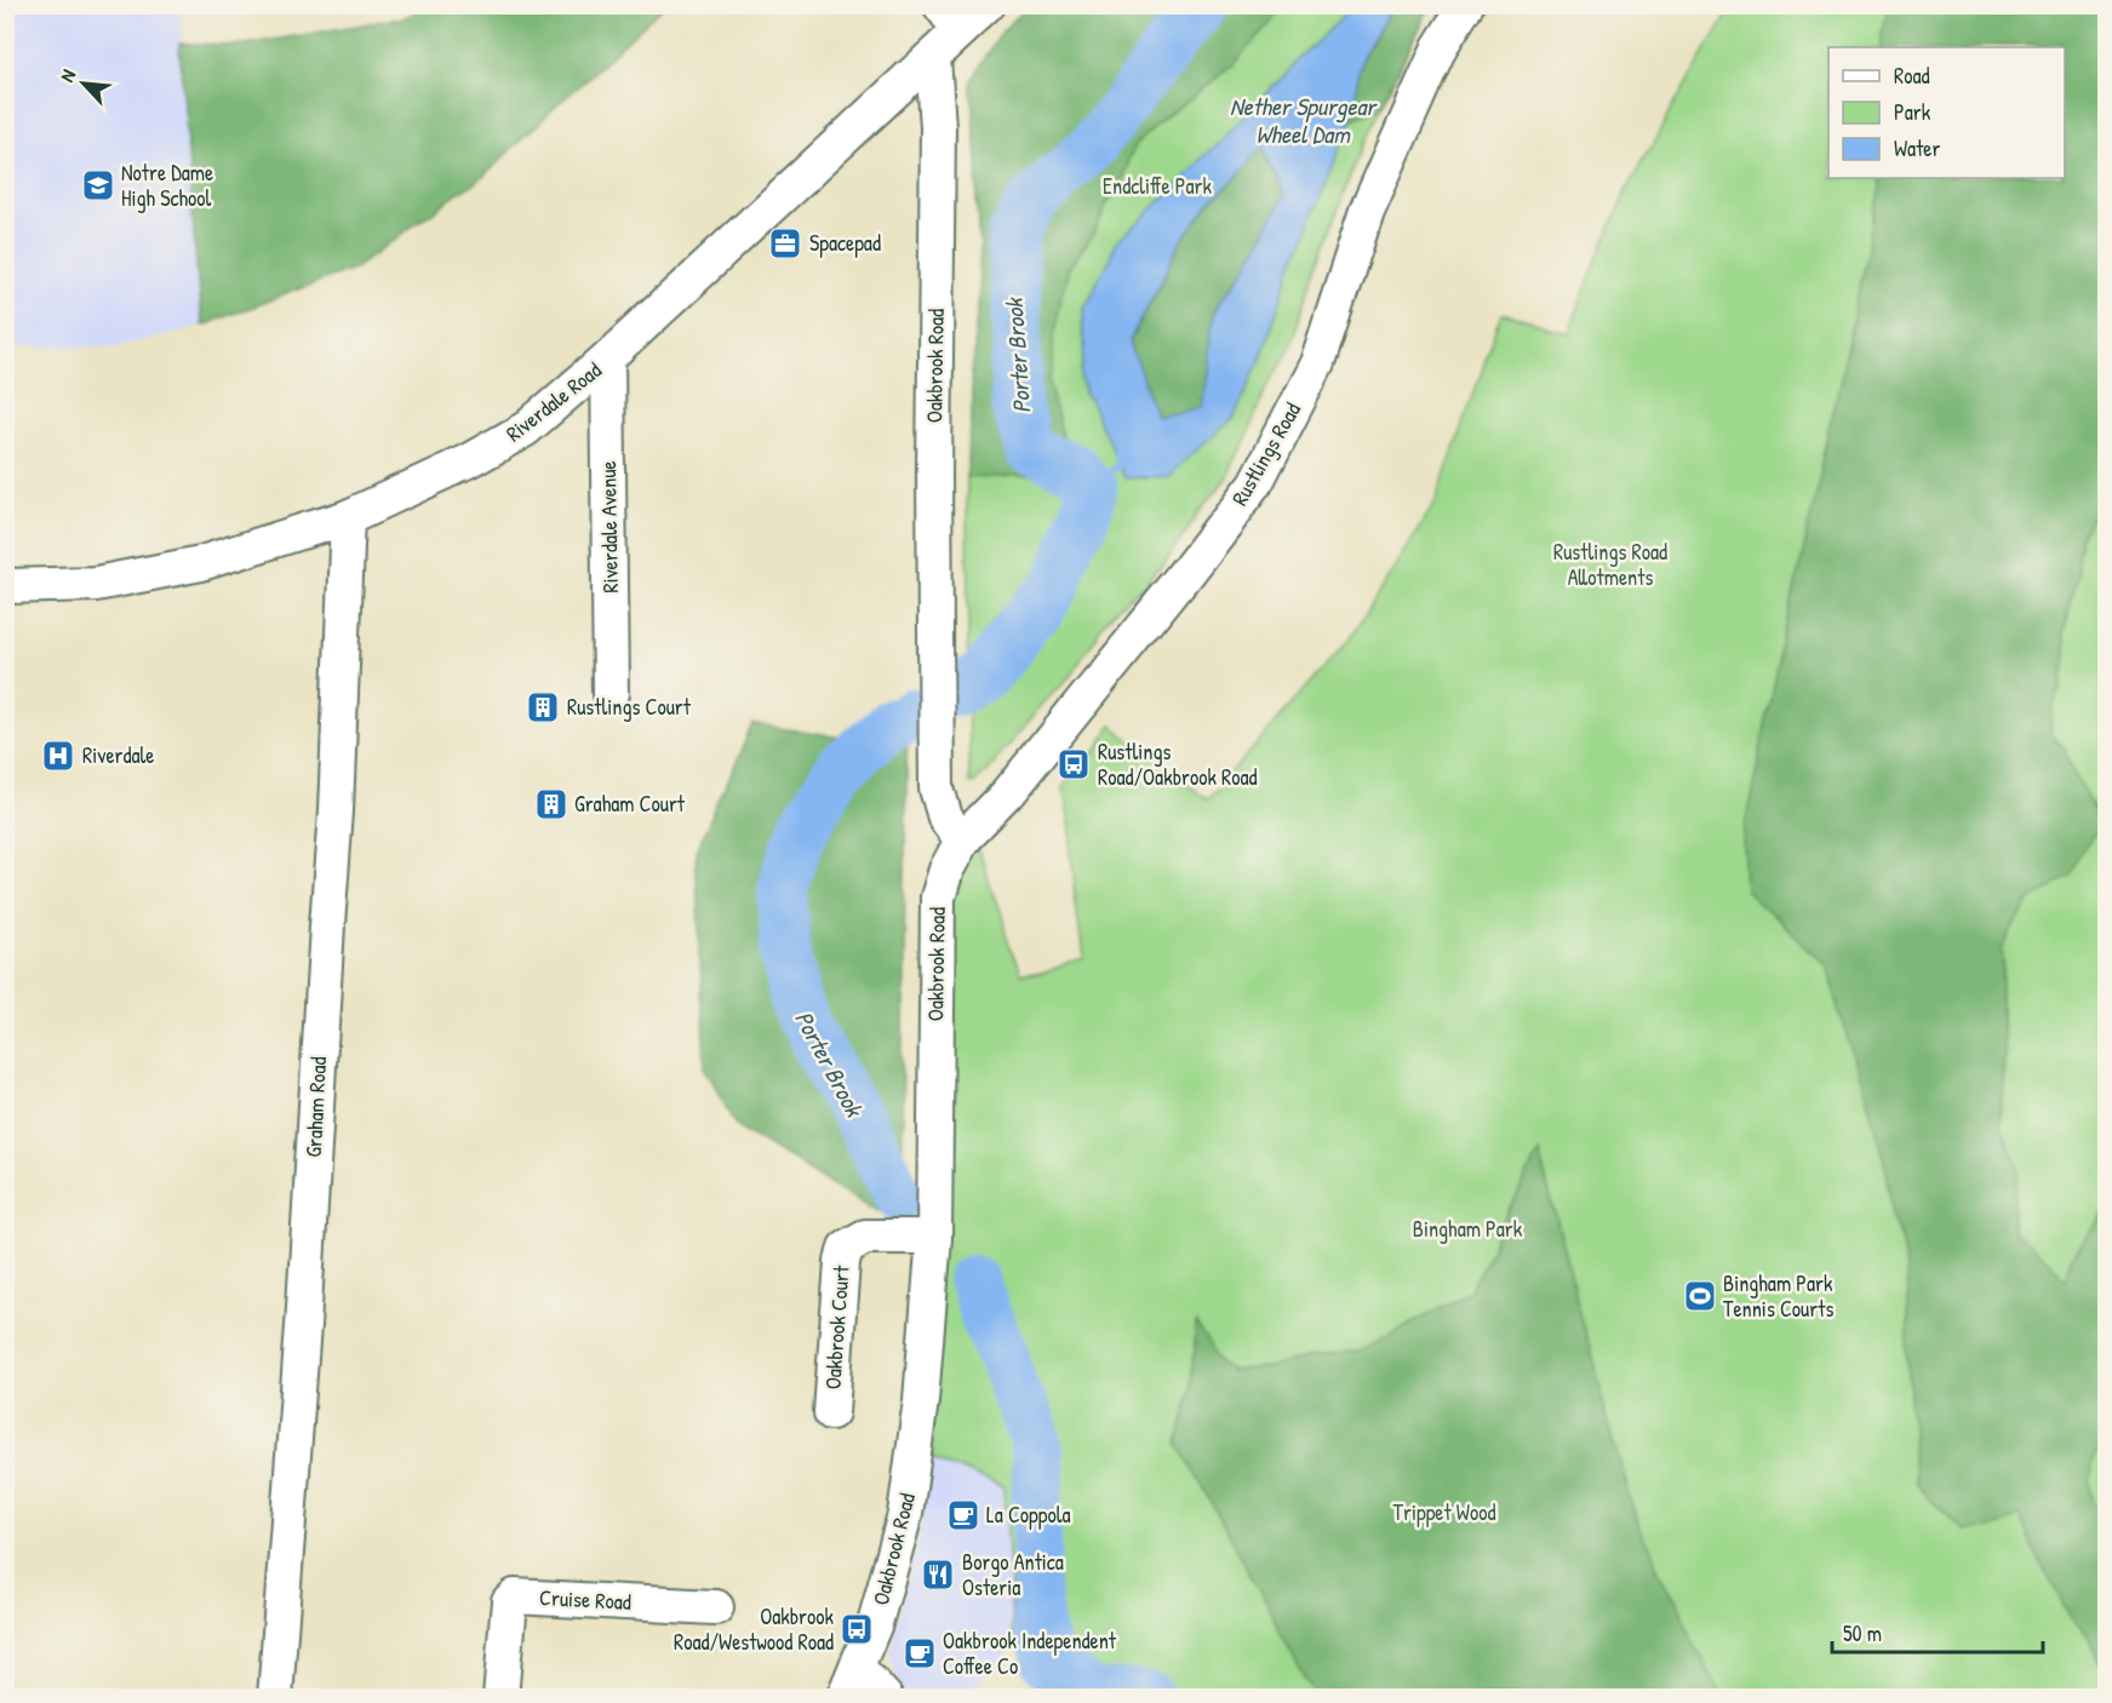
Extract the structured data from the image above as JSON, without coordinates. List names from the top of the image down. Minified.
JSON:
{"streets":{"street":["Oakbrook Road","Riverdale Road","Rustlings Road","Riverdale Avenue","Graham Road","Oakbrook Court","Cruise Road"]},"crossings":[["Oakbrook Road","Riverdale Road"],["Oakbrook Road","Rustlings Road"],["Oakbrook Road","Oakbrook Court"],["Riverdale Road","Riverdale Avenue"],["Riverdale Road","Graham Road"]],"water":["Nether Spurgear Wheel Dam","Porter Brook"],"parks":["Endcliffe Park","Rustlings Road Allotments","Bingham Park","Trippet Wood"],"places":{"school or university":["Notre Dame High School"],"office":["Spacepad"],"building":["Rustlings Court","Graham Court"],"hospital":["Riverdale"],"bus stop":["Rustlings Road/Oakbrook Road","Oakbrook Road/Westwood Road"],"sports":["Bingham Park Tennis Courts"],"cafe":["La Coppola","Oakbrook Independent Coffee Co"],"restaurant":["Borgo Antica Osteria"]},"legend":["Road","Park","Water"],"scale_bar":"50 m","north":"top left"}
